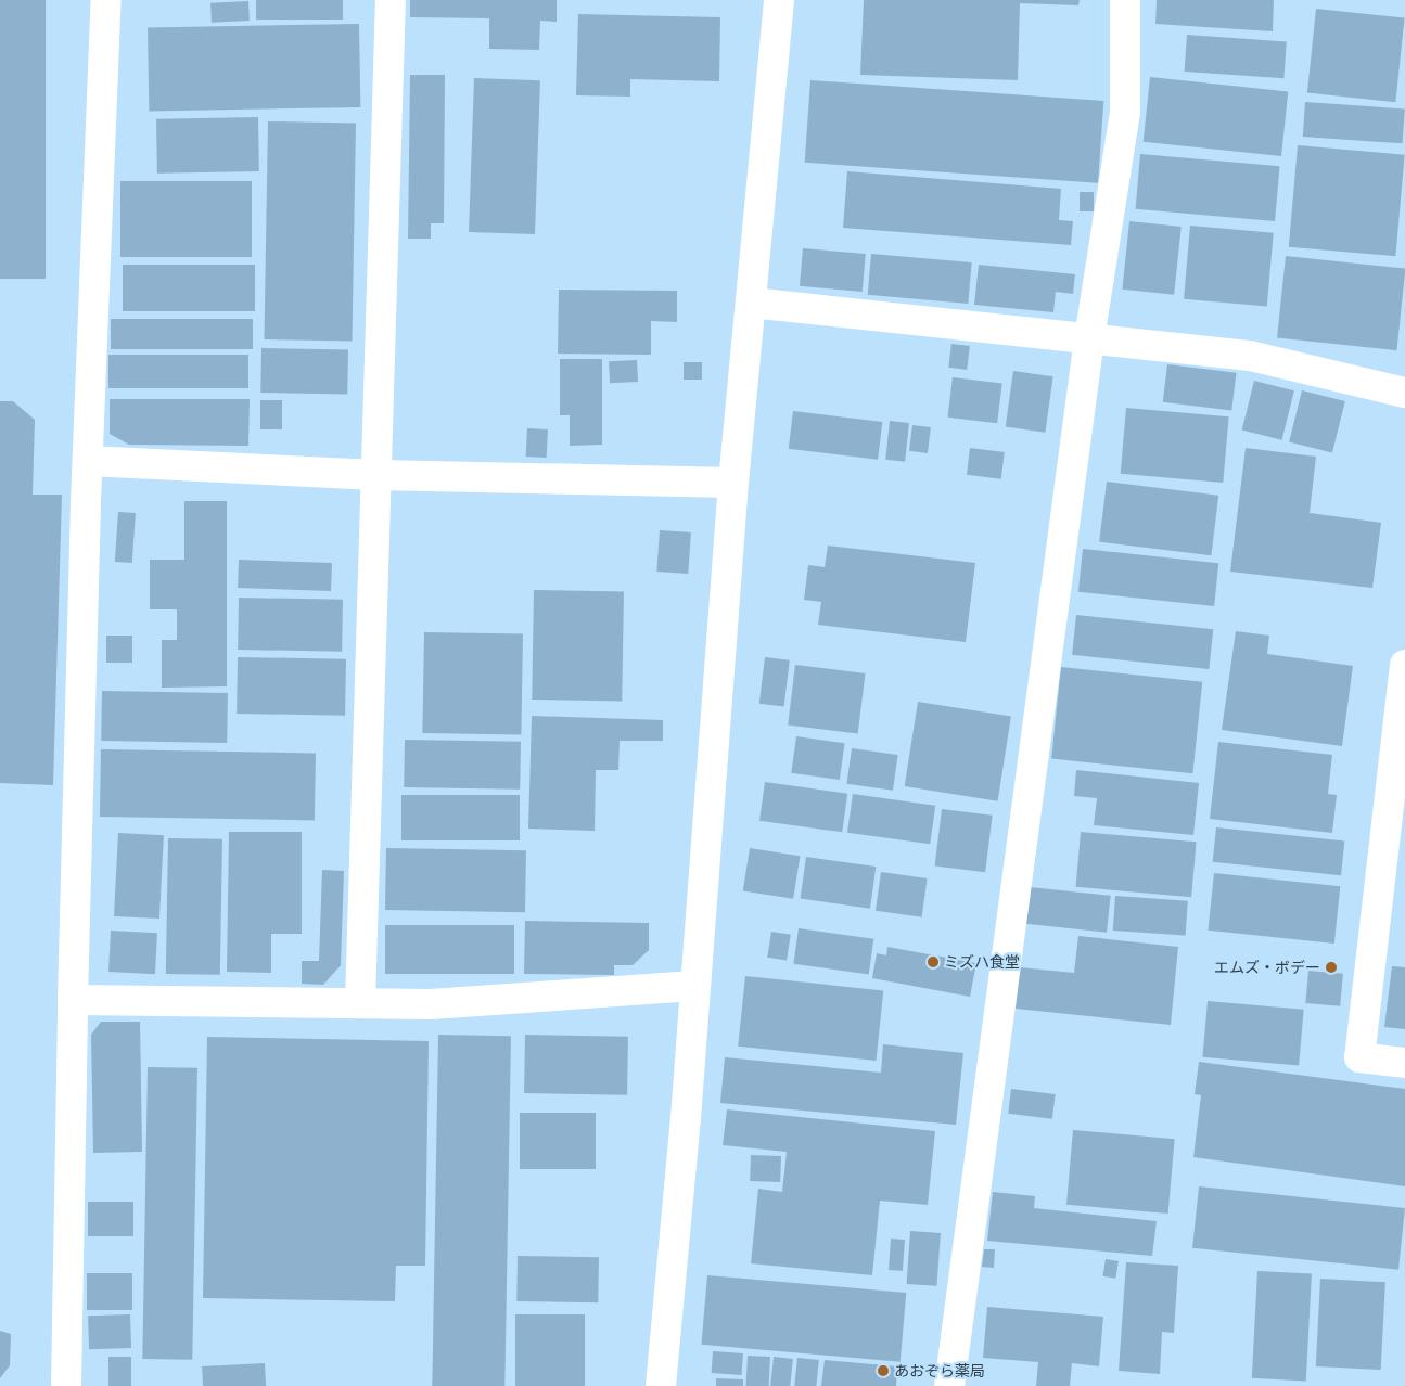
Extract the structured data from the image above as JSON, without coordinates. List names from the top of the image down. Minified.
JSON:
{"places":["ミズハ食堂","エムズ・ボデー","あおぞら薬局"]}
